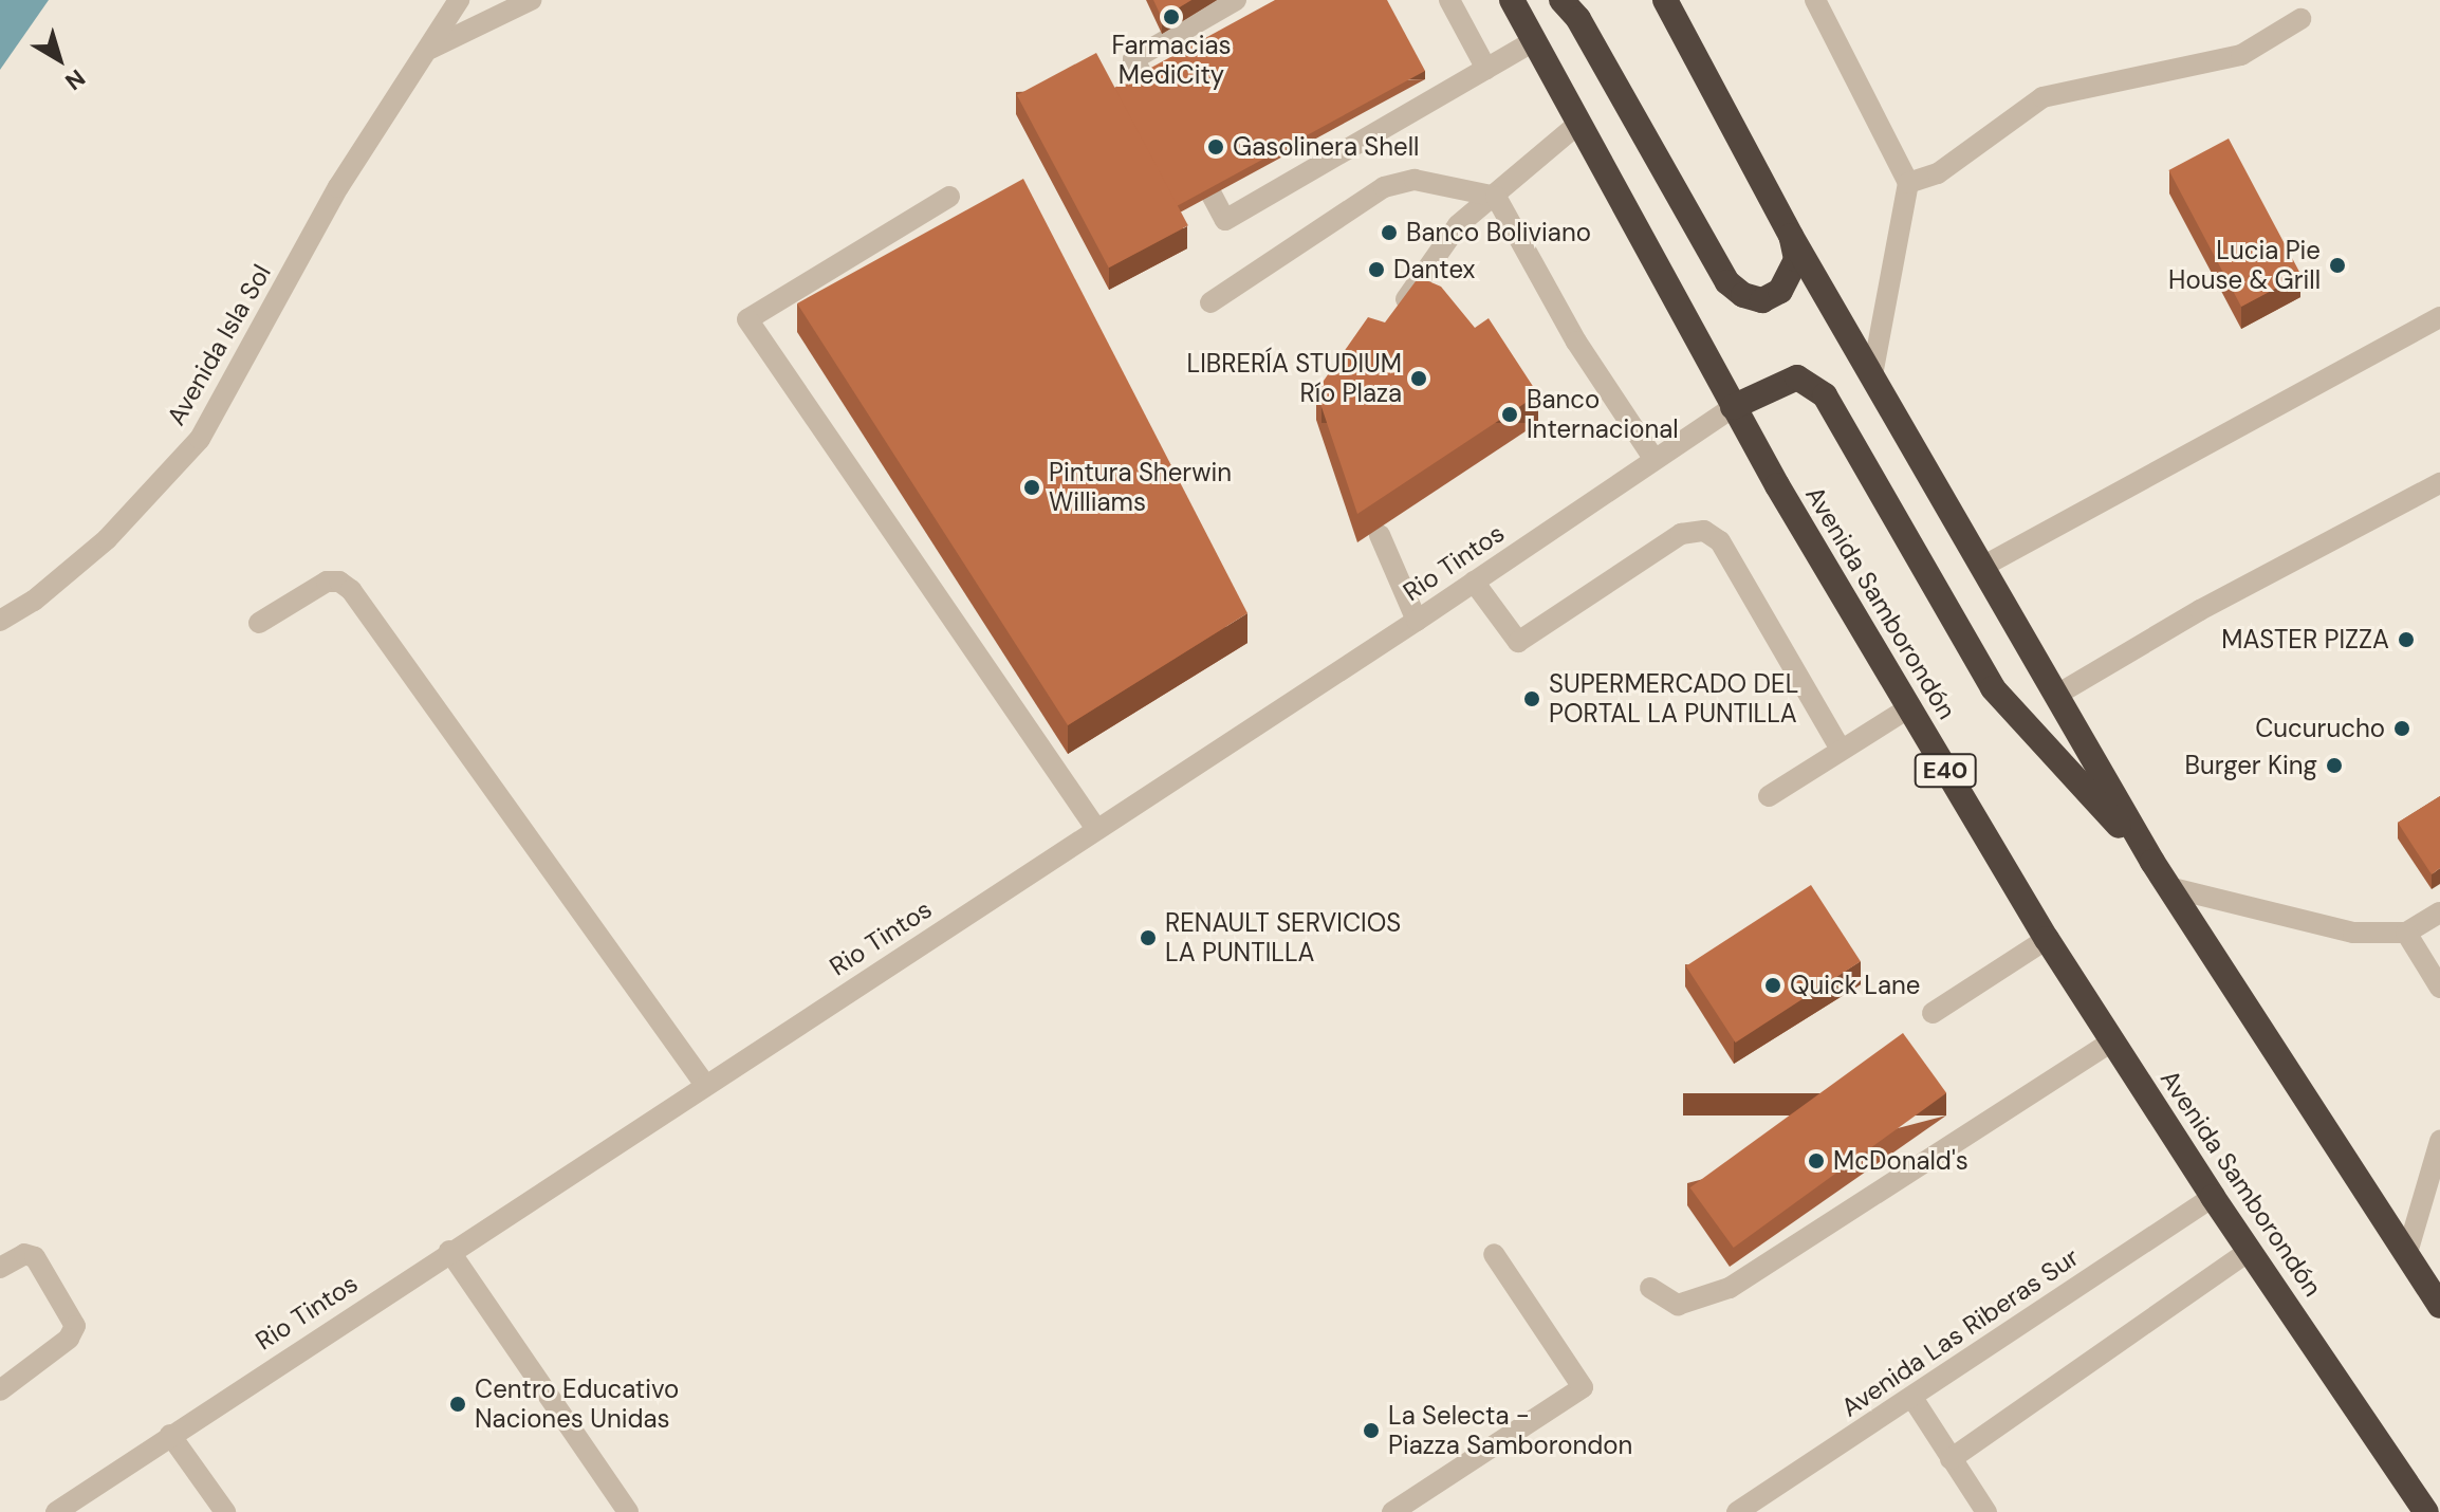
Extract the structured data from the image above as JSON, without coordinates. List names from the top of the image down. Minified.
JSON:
{"streets":{"highway":["Avenida Samborondón","E40"],"street":["Avenida Isla Sol","Rio Tintos","Avenida Las Riberas Sur"]},"crossings":[["Rio Tintos","Avenida Samborondón"],["Avenida Samborondón","Avenida Las Riberas Sur"]],"places":["Farmacias MediCity","Gasolinera Shell","Banco Boliviano","Lucia Pie House & Grill","Dantex","LIBRERÍA STUDIUM Río Plaza","Banco Internacional","Pintura Sherwin Williams","MASTER PIZZA","SUPERMERCADO DEL PORTAL LA PUNTILLA","Cucurucho","Burger King","RENAULT SERVICIOS LA PUNTILLA","Quick Lane","McDonald's","Centro Educativo Naciones Unidas","La Selecta - Piazza Samborondon"],"north":"bottom right"}
